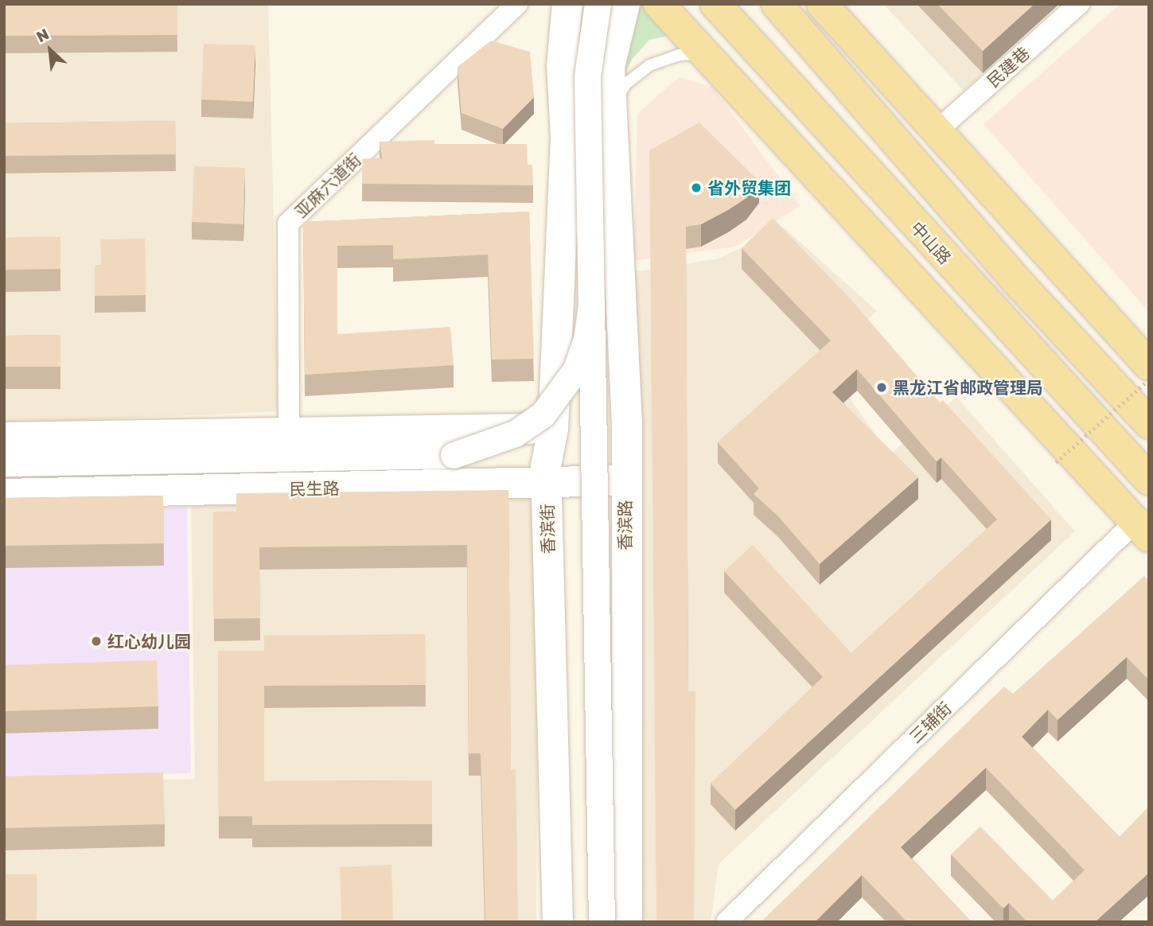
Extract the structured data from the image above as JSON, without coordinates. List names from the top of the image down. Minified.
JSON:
{"streets":{"main road":["中山路","民生路","香滨路","香滨街"],"street":["民建巷","亚麻六道街","三辅街"]},"crossings":[["民生路","香滨路"],["民生路","香滨街"]],"places":["省外贸集团","黑龙江省邮政管理局","红心幼儿园"],"north":"top left"}
